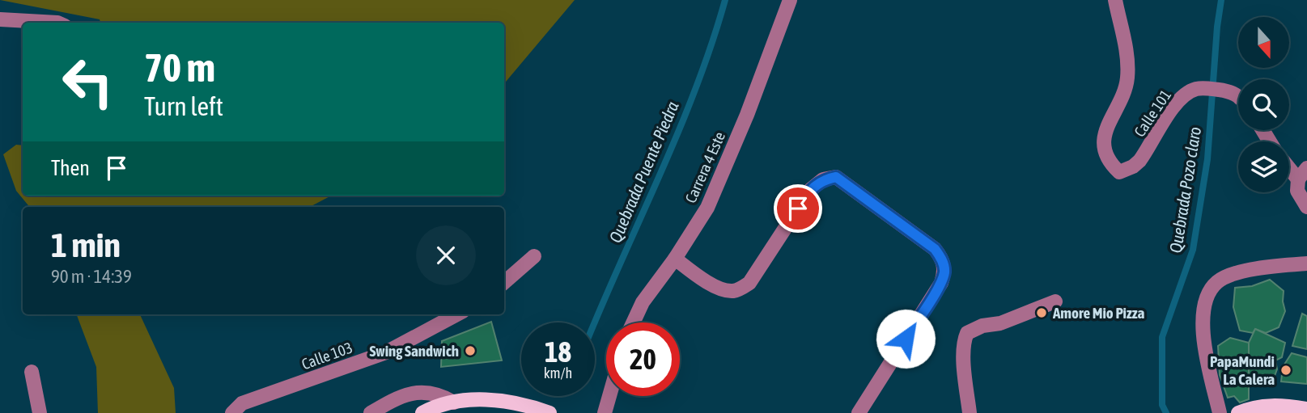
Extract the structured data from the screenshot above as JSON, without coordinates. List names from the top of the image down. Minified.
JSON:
{"streets":{"street":["Calle 101","Carrera 4 Este","Calle 103"]},"water":["Quebrada Puente Piedra","Quebrada Pozo claro"],"places":["Amore Mio Pizza","Swing Sandwich","PapaMundi La Calera"],"north":"bottom","page":{"turn":["70 m","Turn left"],"then":"Then","heading":["1 min","90 m · 14:39"],"speed":"18 km/h","limit":"20"}}
